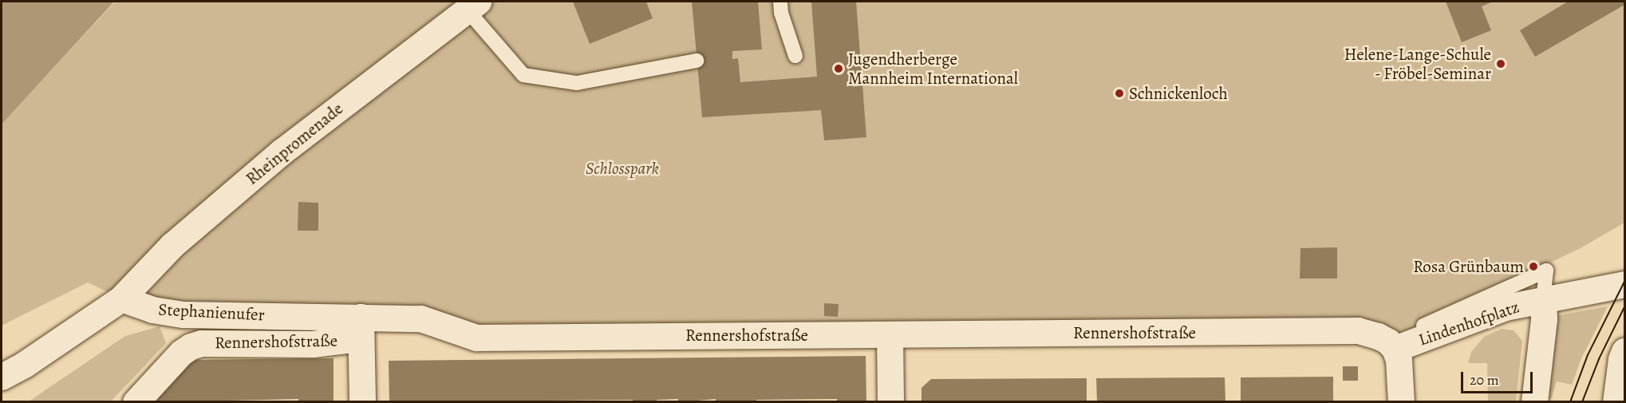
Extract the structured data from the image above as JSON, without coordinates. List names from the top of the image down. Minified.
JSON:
{"streets":{"street":["Rheinpromenade","Stephanienufer","Lindenhofplatz","Rennershofstraße"]},"crossings":[["Rheinpromenade","Stephanienufer"],["Stephanienufer","Rennershofstraße"],["Lindenhofplatz","Rennershofstraße"]],"parks":["Schlosspark"],"places":["Helene-Lange-Schule - Fröbel-Seminar","Jugendherberge Mannheim International","Schnickenloch","Rosa Grünbaum"],"scale_bar":"20 m"}
